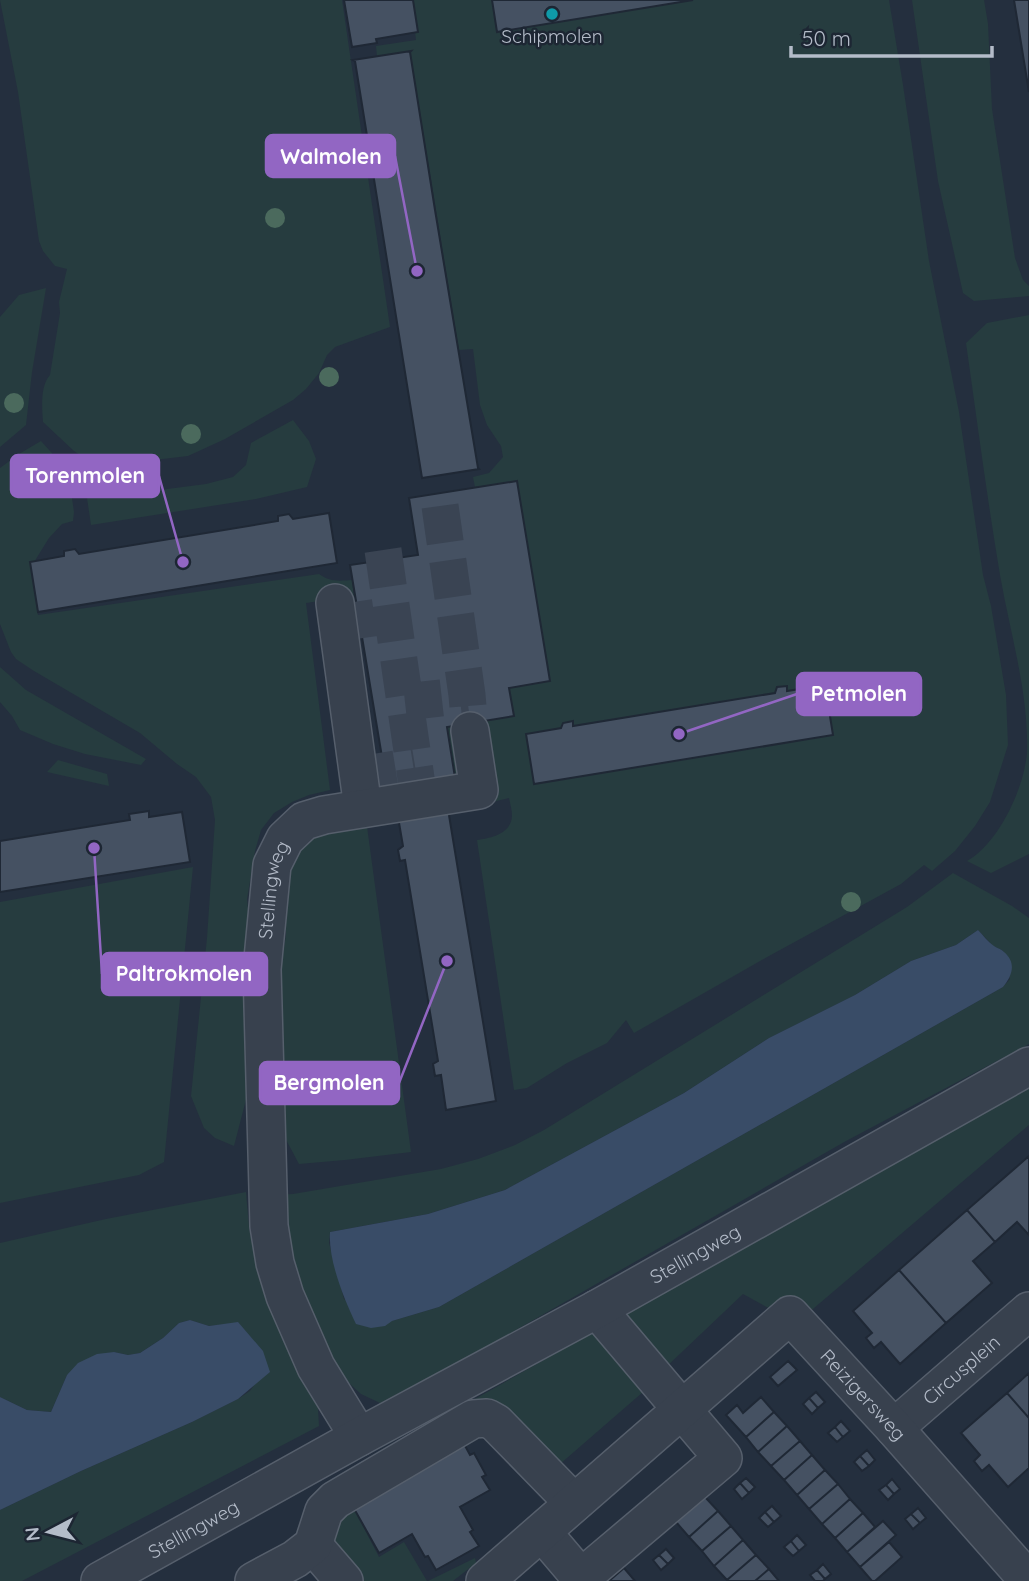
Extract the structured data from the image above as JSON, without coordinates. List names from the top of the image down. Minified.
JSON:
{"streets":{"street":["Stellingweg","Circusplein","Reizigersweg"]},"crossings":[["Circusplein","Reizigersweg"]],"places":["Schipmolen","Walmolen","Torenmolen","Petmolen","Paltrokmolen","Bergmolen"],"scale_bar":"50 m","north":"left"}
